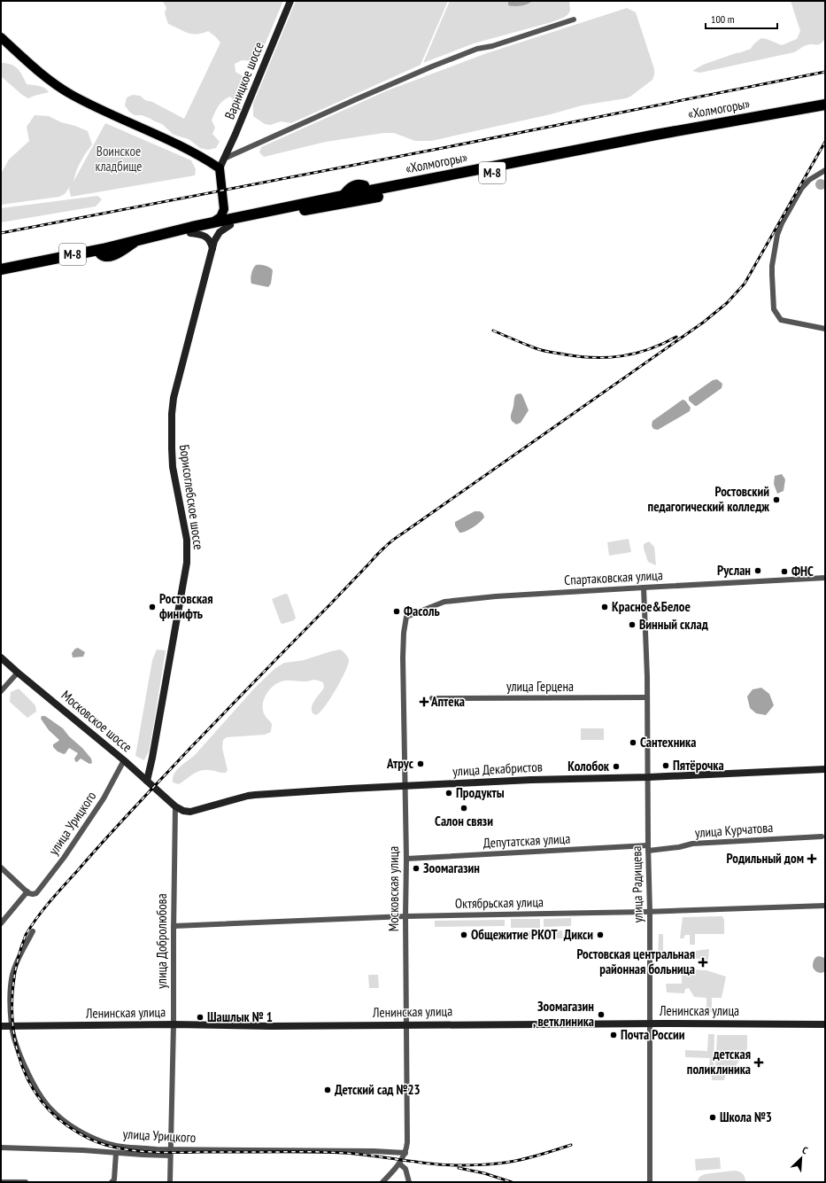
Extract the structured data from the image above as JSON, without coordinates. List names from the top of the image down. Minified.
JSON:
{"streets":{"highway":["«Холмогоры»","М-8"],"street":["Варницкое шоссе","Борисоглебское шоссе","Спартаковская улица","улица Герцена","Московское шоссе","улица Декабристов","улица Урицкого","улица Курчатова","Депутатская улица","улица Радищева","Московская улица","Октябрьская улица","улица Добролюбова","Ленинская улица"]},"crossings":[["«Холмогоры»","Борисоглебское шоссе"],["Борисоглебское шоссе","Московское шоссе"],["Спартаковская улица","улица Радищева"],["Спартаковская улица","Московская улица"],["улица Герцена","улица Радищева"],["Московское шоссе","улица Декабристов"],["Московское шоссе","улица Урицкого"],["Московское шоссе","улица Добролюбова"],["улица Декабристов","улица Радищева"],["улица Декабристов","Московская улица"],["улица Декабристов","улица Добролюбова"],["улица Урицкого","Московская улица"],["улица Урицкого","улица Добролюбова"],["улица Урицкого","Ленинская улица"],["улица Курчатова","Депутатская улица"],["улица Курчатова","улица Радищева"],["Депутатская улица","улица Радищева"],["Депутатская улица","Московская улица"],["улица Радищева","Октябрьская улица"],["улица Радищева","Ленинская улица"],["Московская улица","Октябрьская улица"],["Московская улица","Ленинская улица"],["Октябрьская улица","улица Добролюбова"],["улица Добролюбова","Ленинская улица"]],"parks":["Воинское кладбище"],"places":{"other":["Ростовский педагогический колледж","Руслан","ФНС","Ростовская финифть","Красное&Белое","Фасоль","Винный склад","Сантехника","Атрус","Пятёрочка","Колобок","Продукты","Салон связи","Зоомагазин","Общежитие РКОТ","Дикси","Зоомагазин , ветклиника","Шашлык № 1","Почта России","Детский сад №23","Школа №3"],"health":["Аптека","Родильный дом","Ростовская центральная районная больница","детская поликлиника"]},"scale_bar":"100 m","north":"top right"}
